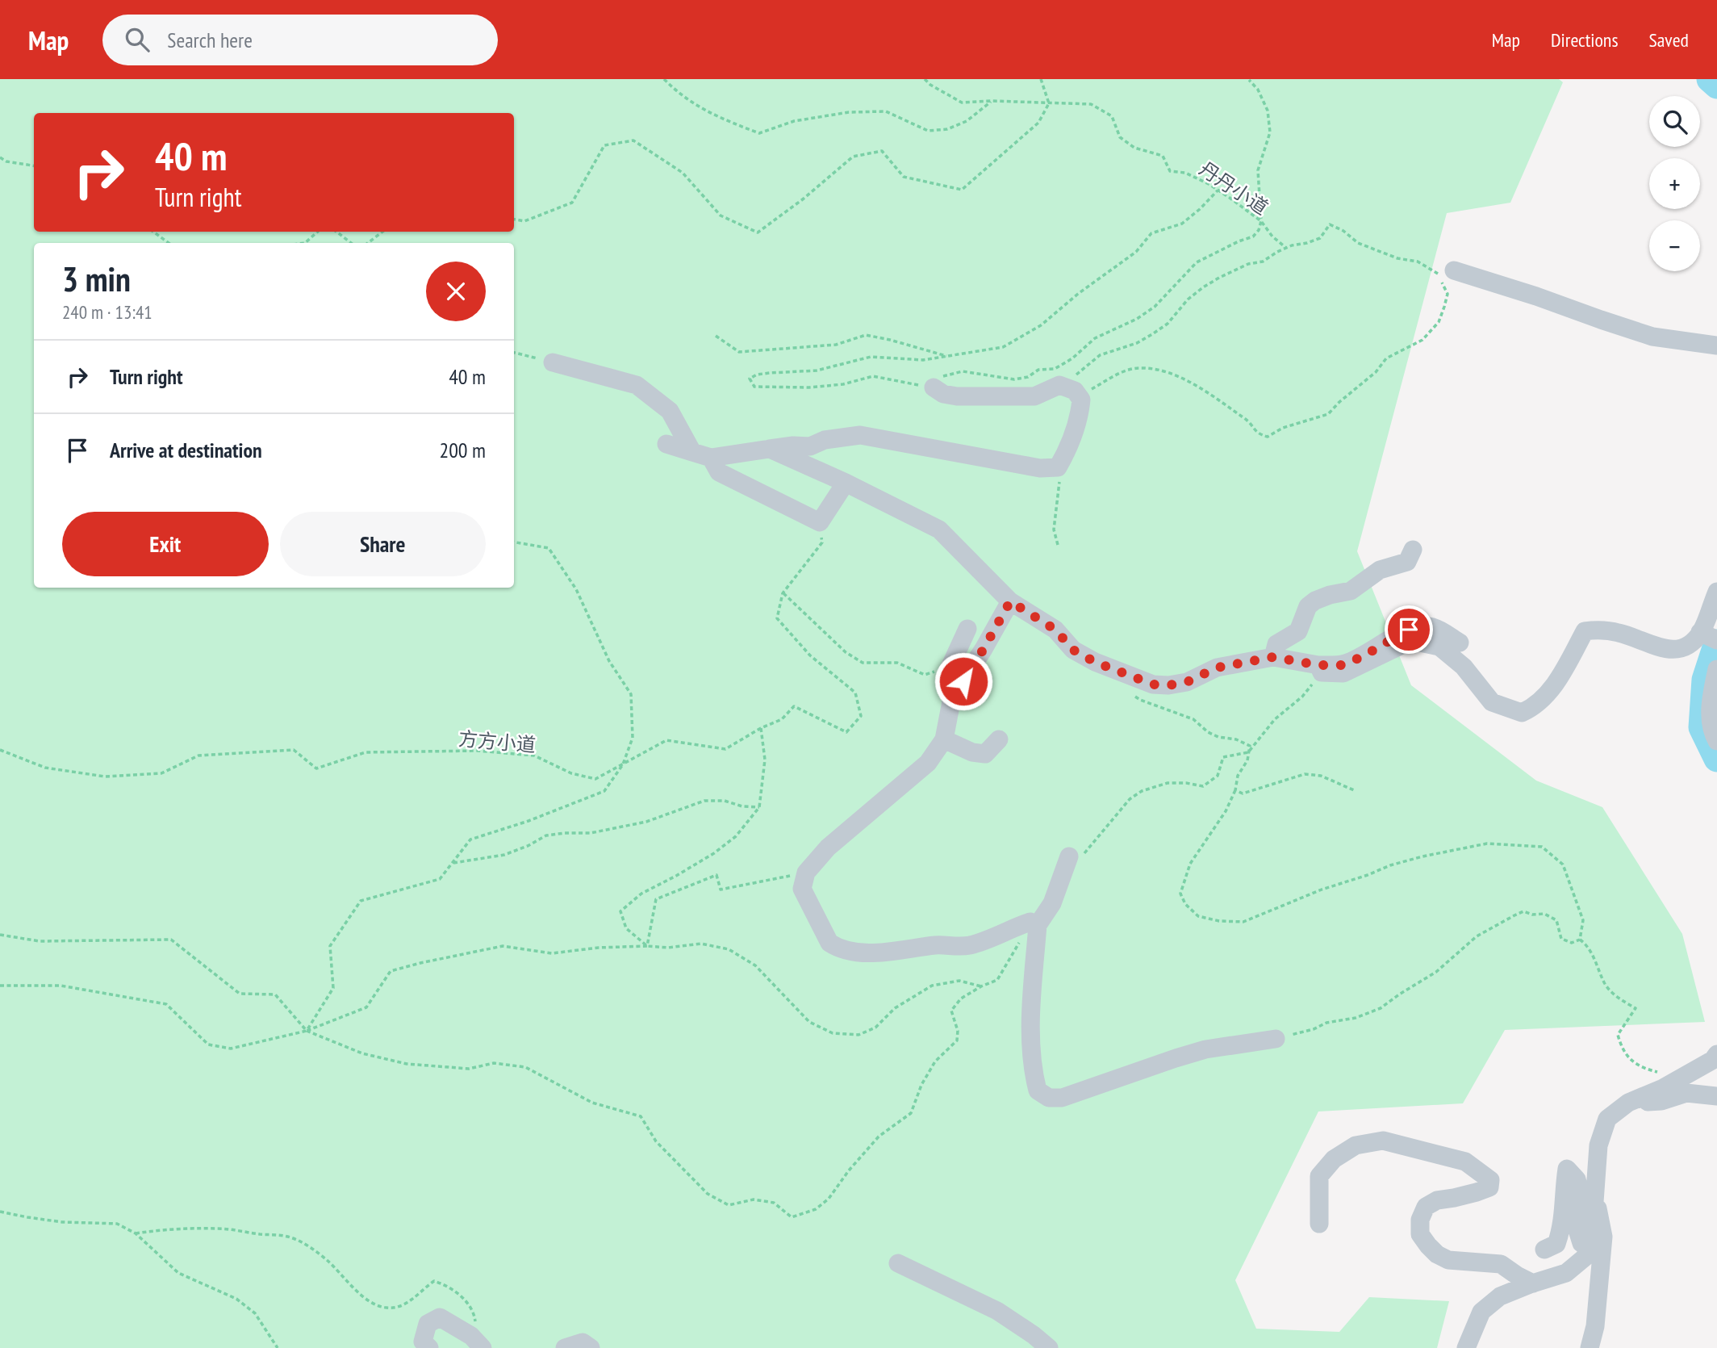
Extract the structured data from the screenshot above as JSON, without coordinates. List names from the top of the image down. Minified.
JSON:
{"streets":{"path":["丹丹小道","方方小道"]},"page":{"header":"Map","search":"Search here","nav":["Map","Directions","Saved"],"map_buttons":["+","−"],"turn":["40 m","Turn right"],"heading":["3 min","240 m · 13:41"],"list":[{"name":"Turn right","value":"40 m"},{"name":"Arrive at destination","value":"200 m"}],"buttons":["Exit","Share"]}}
